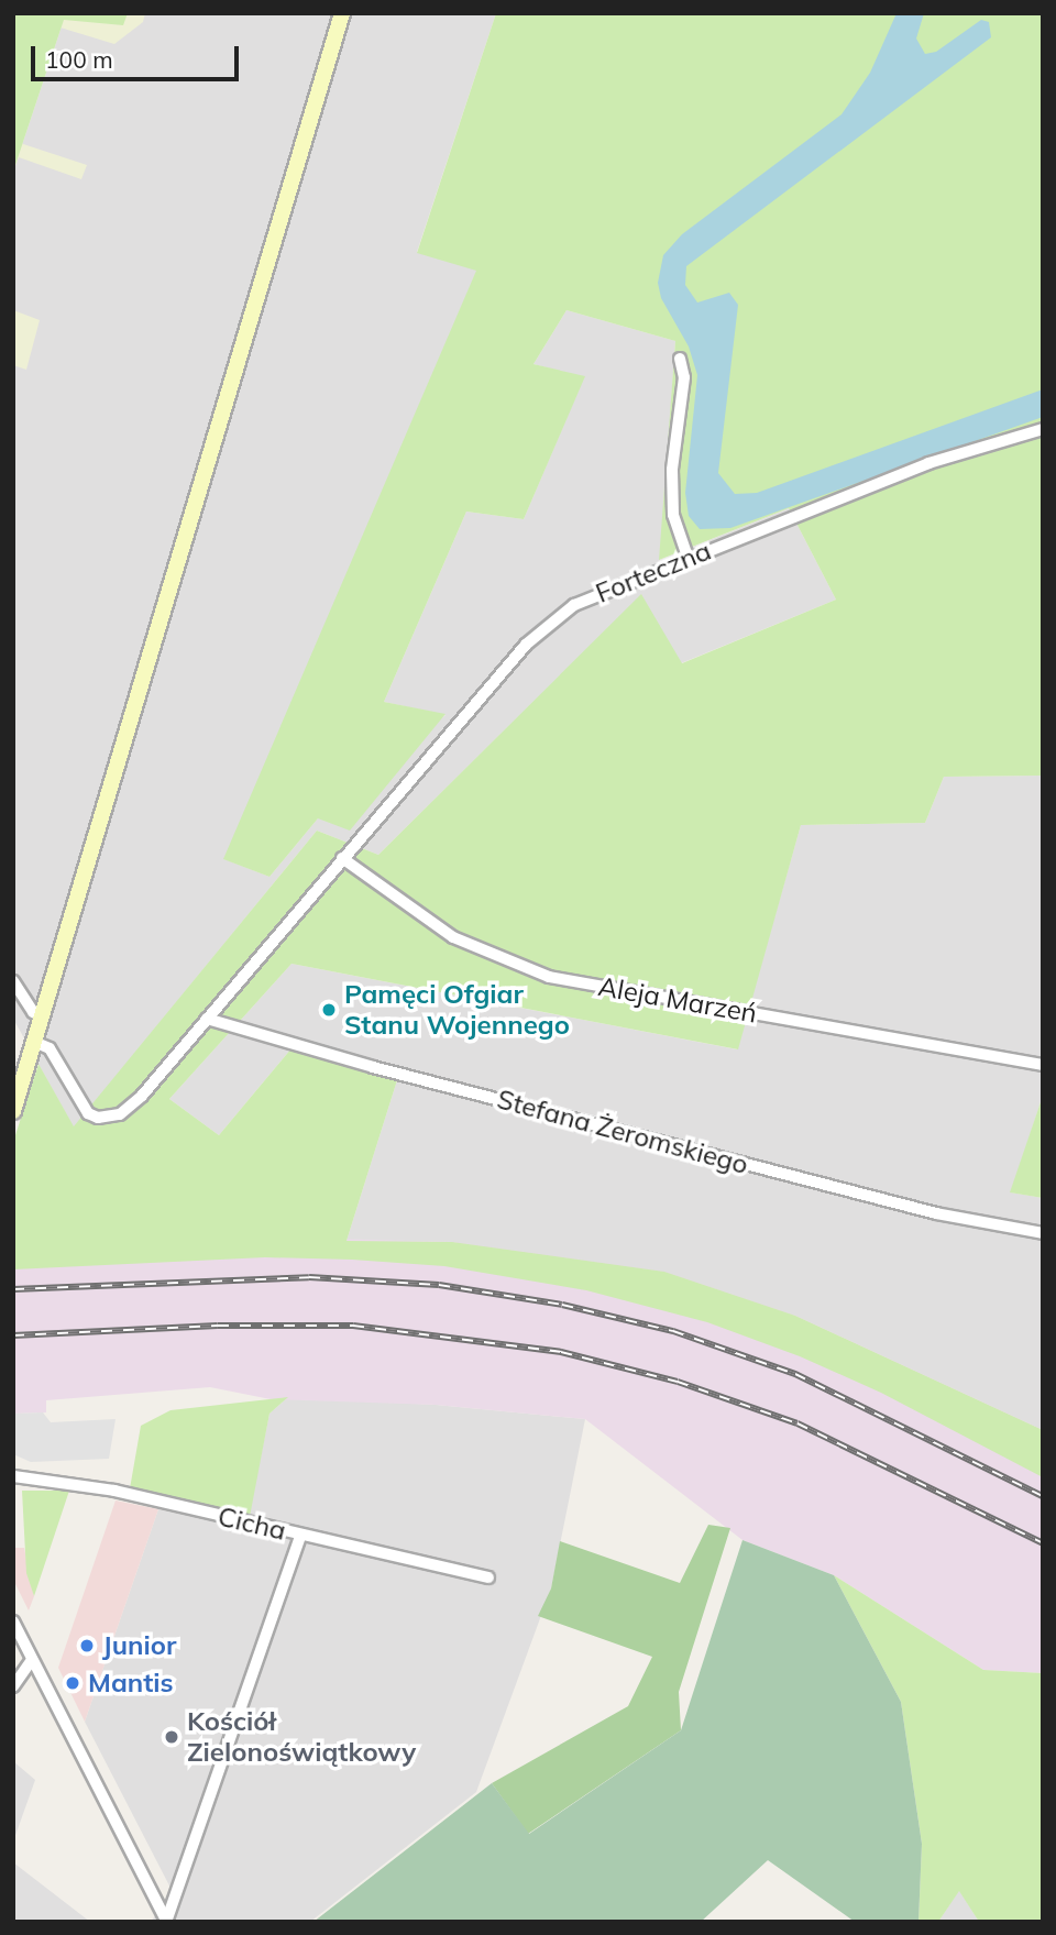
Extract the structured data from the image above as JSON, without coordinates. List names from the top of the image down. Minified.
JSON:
{"streets":{"street":["Forteczna","Aleja Marzeń","Stefana Żeromskiego","Cicha"]},"crossings":[["Forteczna","Aleja Marzeń"],["Forteczna","Stefana Żeromskiego"]],"places":["Pamęci Ofgiar Stanu Wojennego","Junior","Mantis","Kościół Zielonoświątkowy"],"scale_bar":"100 m"}
